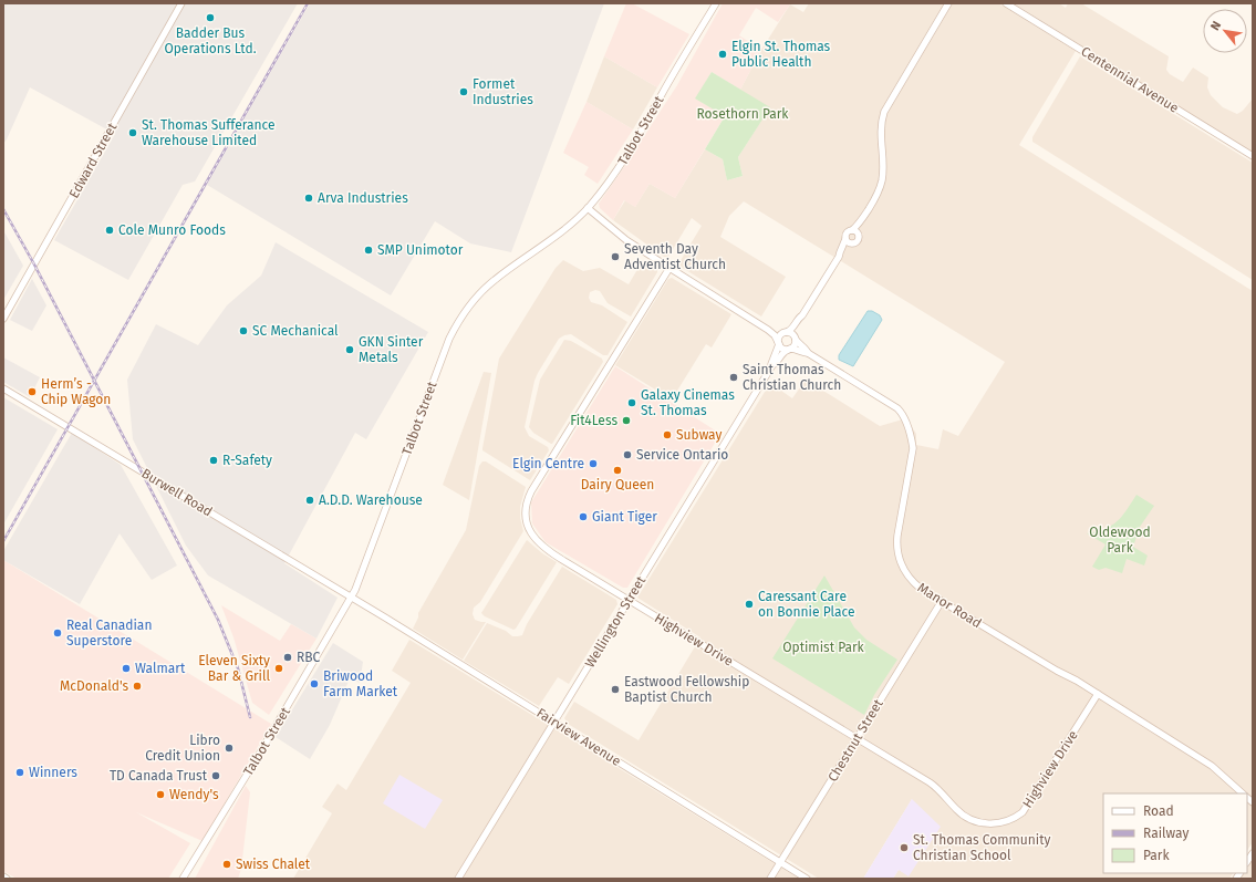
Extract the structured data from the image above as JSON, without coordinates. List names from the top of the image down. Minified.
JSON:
{"streets":{"street":["Centennial Avenue","Talbot Street","Edward Street","Burwell Road","Manor Road","Wellington Street","Highview Drive","Fairview Avenue","Chestnut Street"]},"crossings":[["Talbot Street","Burwell Road"],["Talbot Street","Fairview Avenue"],["Burwell Road","Fairview Avenue"],["Manor Road","Wellington Street"],["Manor Road","Highview Drive"],["Manor Road","Chestnut Street"],["Wellington Street","Highview Drive"],["Wellington Street","Fairview Avenue"],["Highview Drive","Chestnut Street"],["Fairview Avenue","Chestnut Street"]],"parks":["Rosethorn Park","Oldewood Park","Optimist Park"],"places":["Badder Bus Operations Ltd.","Elgin St. Thomas Public Health","Formet Industries","St. Thomas Sufferance Warehouse Limited","Arva Industries","Cole Munro Foods","SMP Unimotor","Seventh Day Adventist Church","SC Mechanical","GKN Sinter Metals","Saint Thomas Christian Church","Herm’s - Chip Wagon","Galaxy Cinemas St. Thomas","Fit4Less","Subway","Service Ontario","R-Safety","Elgin Centre","Dairy Queen","A.D.D. Warehouse","Giant Tiger","Caressant Care on Bonnie Place","Real Canadian Superstore","RBC","Walmart","Eleven Sixty Bar & Grill","Briwood Farm Market","McDonald's","Eastwood Fellowship Baptist Church","Libro Credit Union","Winners","TD Canada Trust","Wendy's","St. Thomas Community Christian School","Swiss Chalet"],"legend":["Road","Railway","Park"],"north":"top left"}
